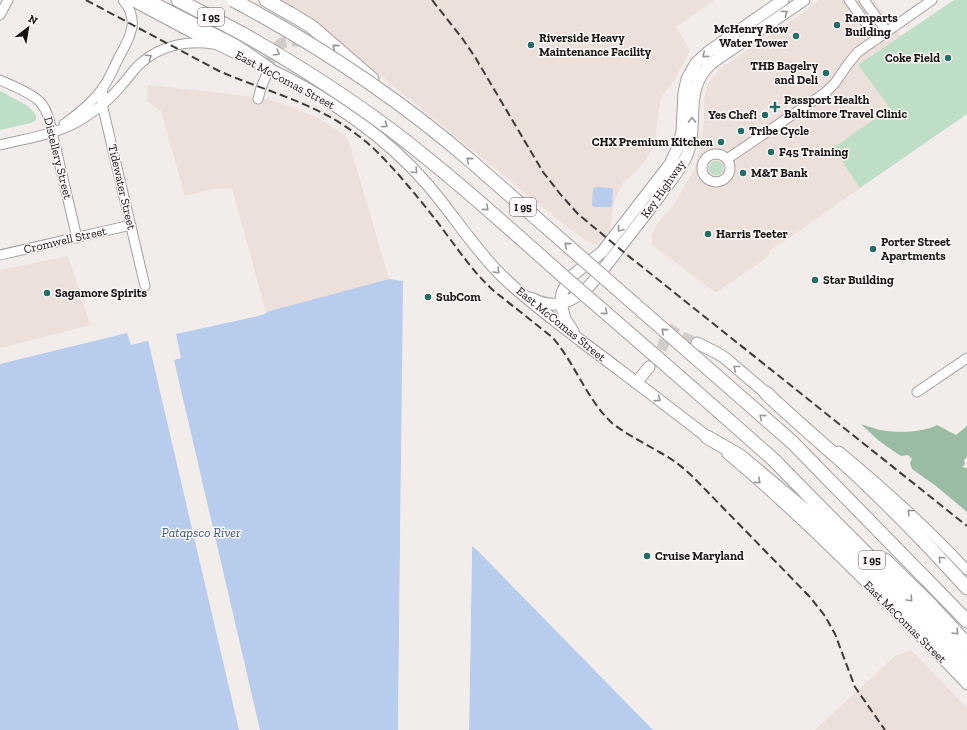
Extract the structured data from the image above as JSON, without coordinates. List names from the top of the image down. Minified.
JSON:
{"streets":{"highway":["I 95"],"main road":["East McComas Street","Key Highway"],"street":["Distellery Street","Tidewater Street","Cromwell Street"]},"crossings":[["Distellery Street","Cromwell Street"],["Tidewater Street","Cromwell Street"]],"one_way":["East McComas Street"],"water":["Patapsco River"],"places":{"other":["Ramparts Building","McHenry Row Water Tower","Riverside Heavy Maintenance Facility","Coke Field","THB Bagelry and Deli","Yes Chef!","Tribe Cycle","CHX Premium Kitchen","F45 Training","M&T Bank","Harris Teeter","Porter Street Apartments","Star Building","Sagamore Spirits","SubCom","Cruise Maryland"],"health":["Passport Health Baltimore Travel Clinic"]},"north":"top right"}
